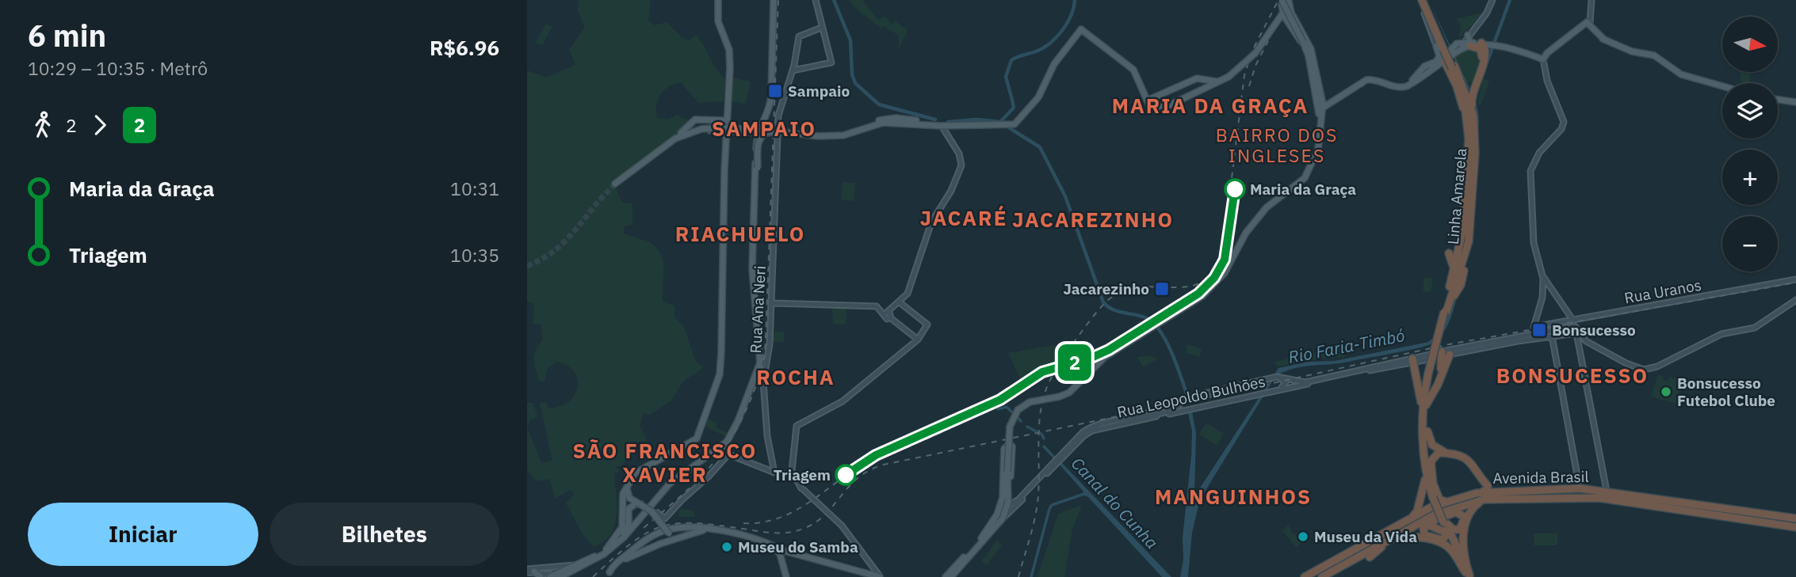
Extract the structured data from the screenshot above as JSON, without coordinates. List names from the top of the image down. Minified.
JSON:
{"streets":{"highway":["Linha Amarela","Avenida Brasil"],"main road":["Rua Uranos","Rua Ana Neri","Rua Leopoldo Bulhões"]},"districts":["MARIA DA GRAÇA","SAMPAIO","BAIRRO DOS INGLESES","JACARÉ","JACAREZINHO","RIACHUELO","BONSUCESSO","ROCHA","SÃO FRANCISCO XAVIER","MANGUINHOS"],"water":["Rio Faria-Timbó","Canal do Cunha"],"places":{"transit":["Sampaio","Jacarezinho","Bonsucesso"],"other":["Maria da Graça","Bonsucesso Futebol Clube","Triagem","Museu da Vida","Museu do Samba"]},"lines":["metro line 2"],"north":"right","page":{"heading":["6 min","10:29 – 10:35 · Metrô","R$6.96"],"on_map":"2","map_buttons":["+","−"],"legs":["2","2"],"list":[{"name":"Maria da Graça","value":"10:31"},{"name":"Triagem","value":"10:35"}],"buttons":["Iniciar","Bilhetes"]}}
